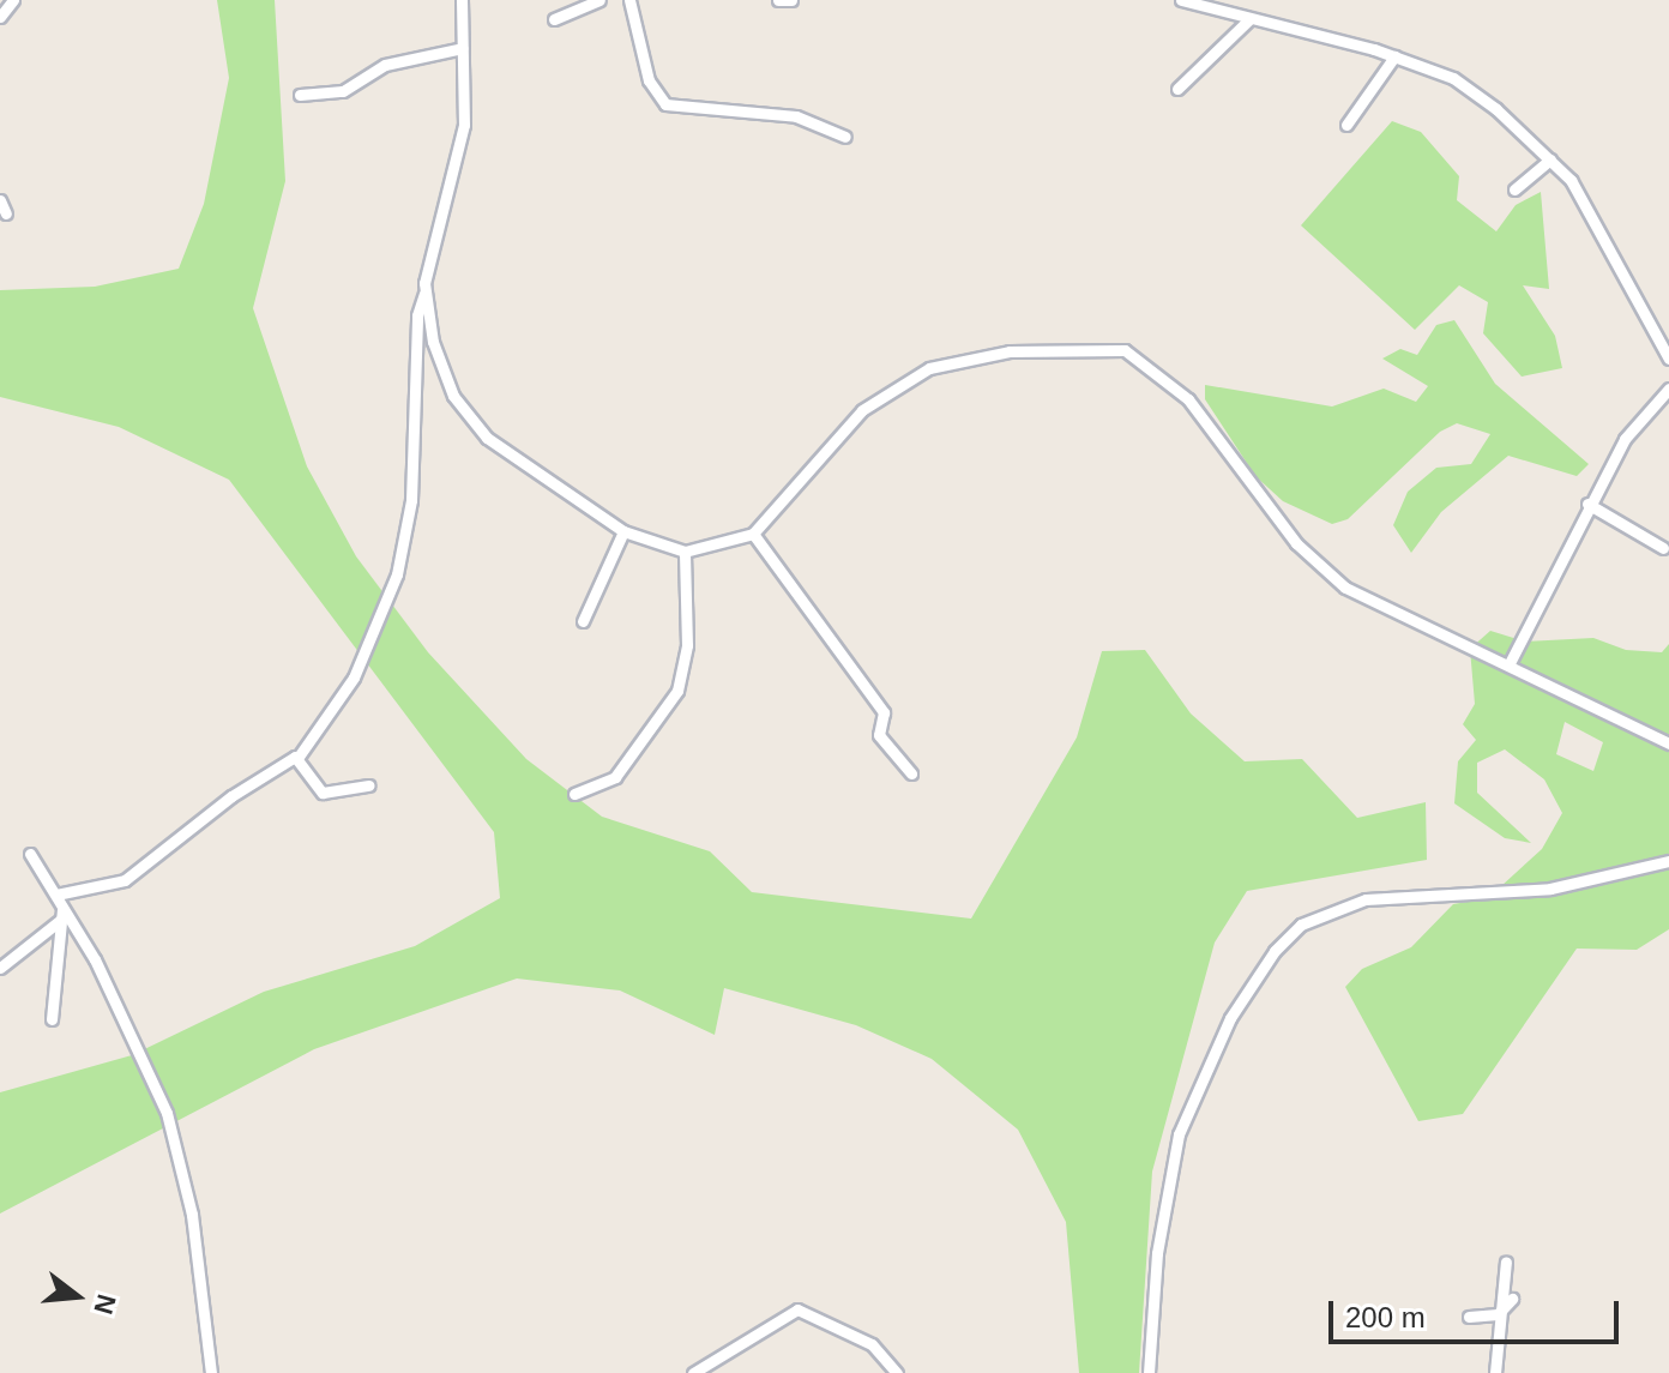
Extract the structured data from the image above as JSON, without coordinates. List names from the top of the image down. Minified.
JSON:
{"scale_bar":"200 m","north":"right"}
